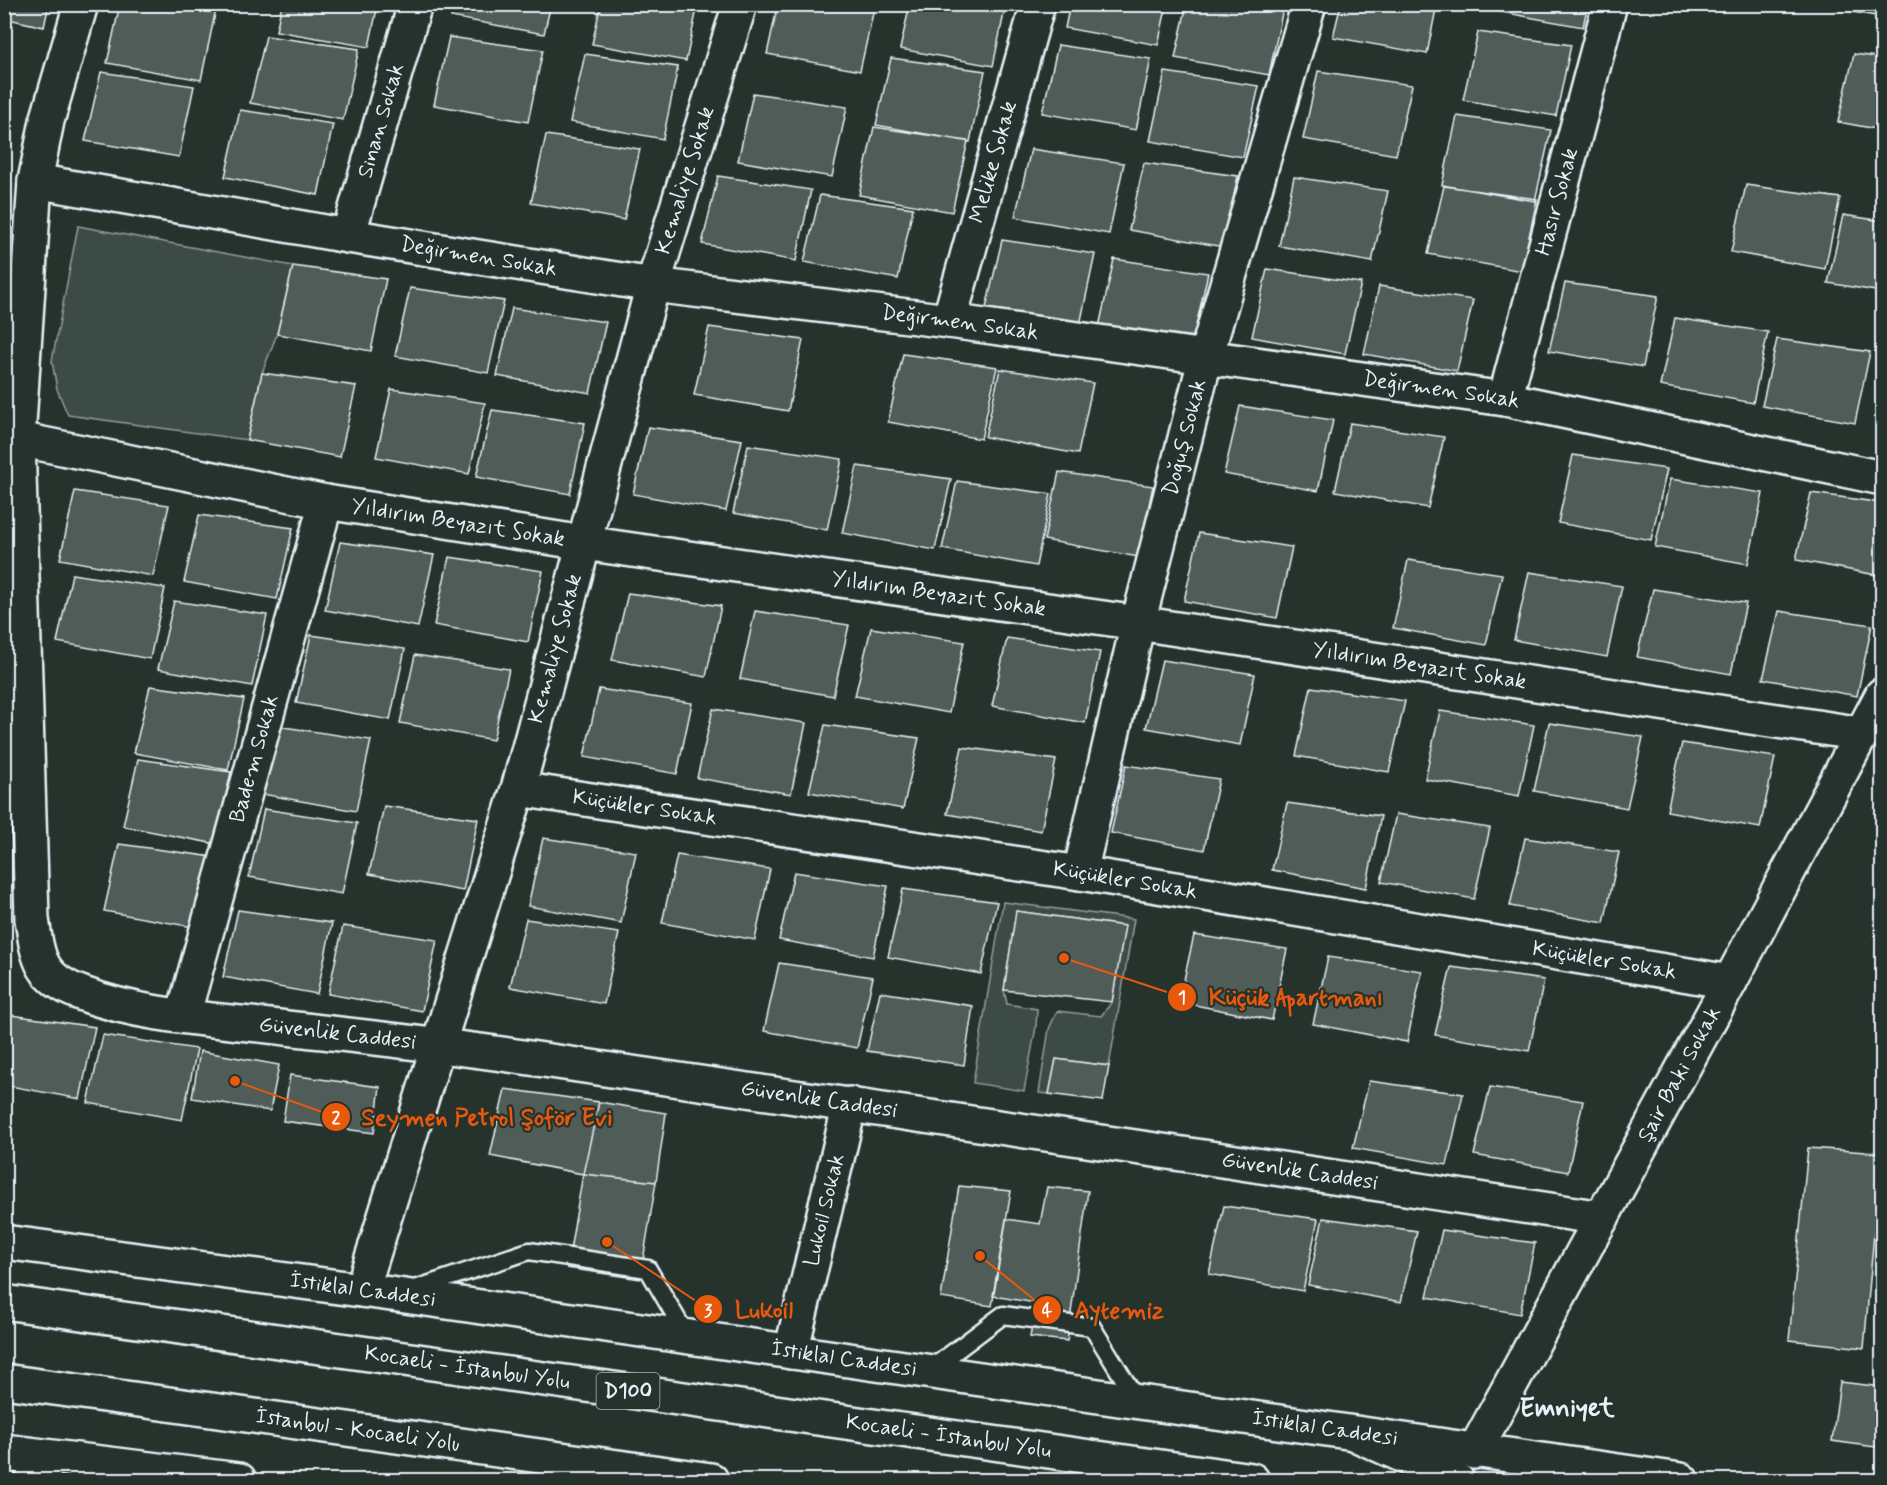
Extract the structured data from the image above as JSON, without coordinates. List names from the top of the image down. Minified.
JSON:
{"streets":{"main road":["Sinan Sokak","Melike Sokak","Kemaliye Sokak","Hasır Sokak","Değirmen Sokak","Doğuş Sokak","Yıldırım Beyazıt Sokak","Badem Sokak","Küçükler Sokak","Güvenlik Caddesi","Şair Baki Sokak","Lukoil Sokak","İstiklal Caddesi","Kocaeli - İstanbul Yolu","D100","İstanbul - Kocaeli Yolu"]},"crossings":[["Sinan Sokak","Değirmen Sokak"],["Melike Sokak","Değirmen Sokak"],["Kemaliye Sokak","Değirmen Sokak"],["Kemaliye Sokak","Yıldırım Beyazıt Sokak"],["Kemaliye Sokak","Küçükler Sokak"],["Kemaliye Sokak","Güvenlik Caddesi"],["Kemaliye Sokak","İstiklal Caddesi"],["Hasır Sokak","Değirmen Sokak"],["Değirmen Sokak","Doğuş Sokak"],["Değirmen Sokak","Güvenlik Caddesi"],["Doğuş Sokak","Yıldırım Beyazıt Sokak"],["Doğuş Sokak","Küçükler Sokak"],["Yıldırım Beyazıt Sokak","Badem Sokak"],["Yıldırım Beyazıt Sokak","Güvenlik Caddesi"],["Yıldırım Beyazıt Sokak","Şair Baki Sokak"],["Badem Sokak","Güvenlik Caddesi"],["Küçükler Sokak","Şair Baki Sokak"],["Güvenlik Caddesi","Şair Baki Sokak"],["Güvenlik Caddesi","Lukoil Sokak"],["Şair Baki Sokak","İstiklal Caddesi"],["Lukoil Sokak","İstiklal Caddesi"]],"districts":["Emniyet"],"places":["Küçük Apartmanı","Seymen Petrol Şoför Evi","Lukoil","Aytemiz"]}
